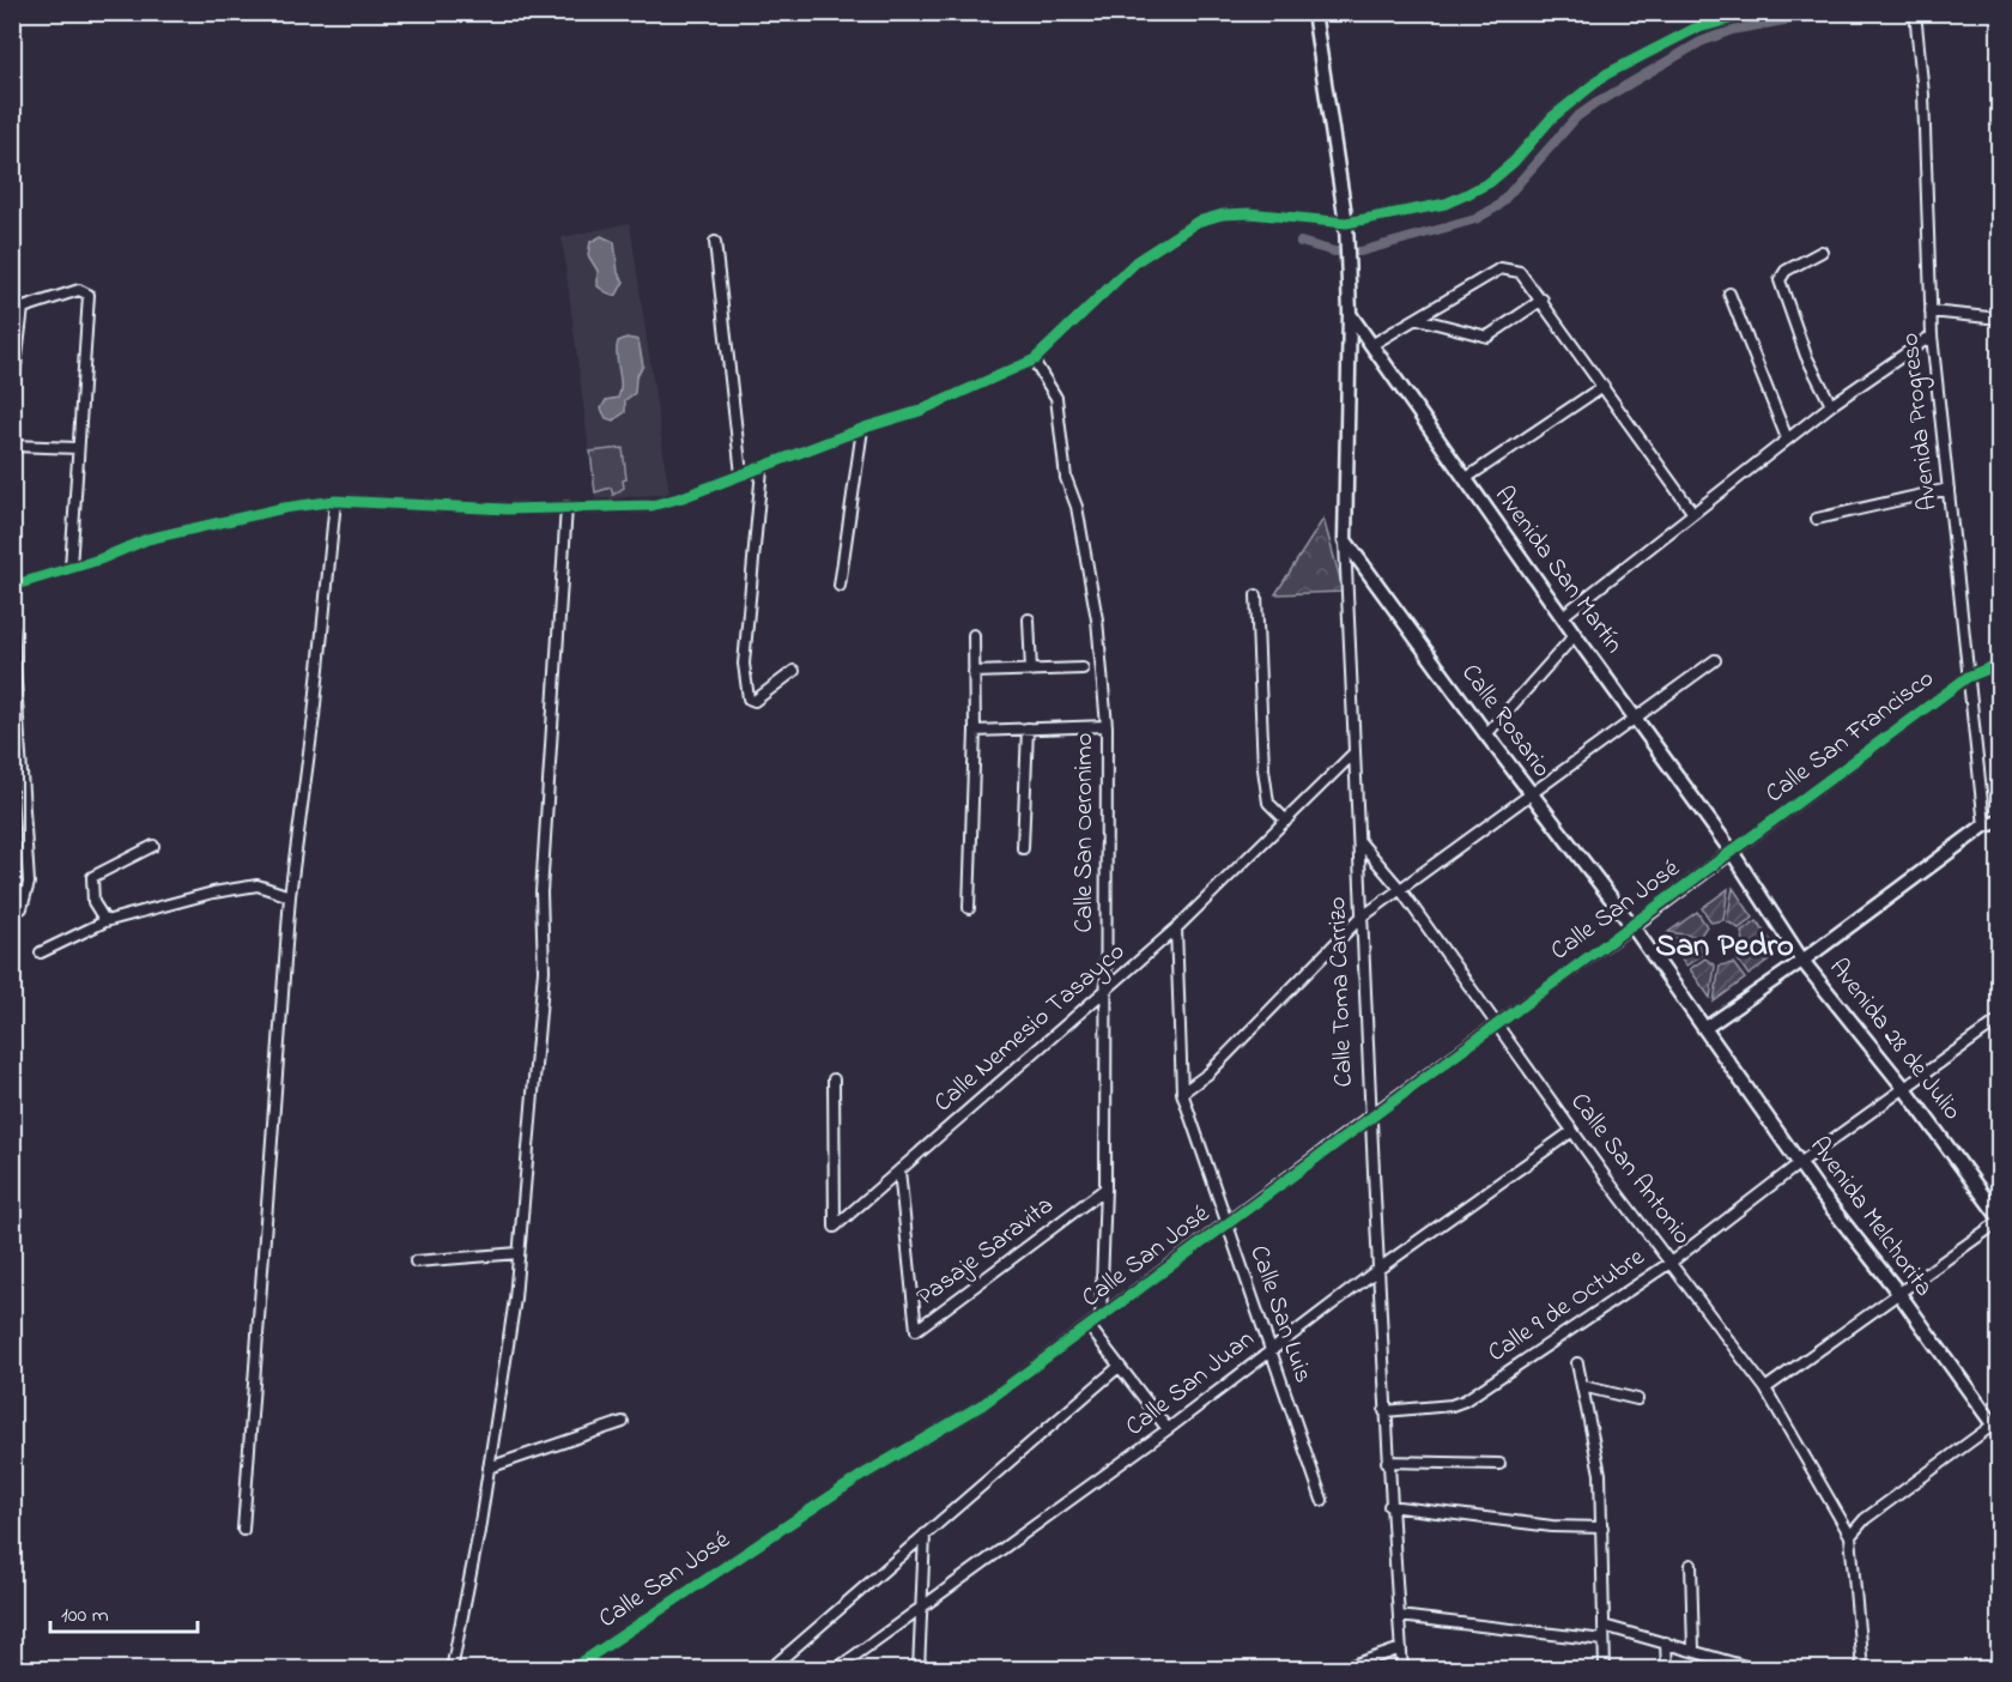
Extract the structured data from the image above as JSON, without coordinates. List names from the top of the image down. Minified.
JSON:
{"streets":{"main road":["Avenida San Martín","Calle Rosario","Calle Toma Carrizo","Avenida 28 de Julio","Avenida Melchorita"],"street":["Avenida Progreso","Calle San Francisco","Calle San Oeronimo","Calle San José","Calle Nemesio Tasayco","Calle San Antonio","Pasaje Saravita","Calle 9 de Octubre","Calle San Luis","Calle San Juan"]},"crossings":[["Avenida Progreso","Calle San Francisco"],["Avenida San Martín","Calle San Francisco"],["Avenida San Martín","Calle San José"],["Avenida San Martín","Calle Toma Carrizo"],["Avenida San Martín","Avenida 28 de Julio"],["Calle Rosario","Calle San José"],["Calle Rosario","Calle Toma Carrizo"],["Calle Rosario","Avenida Melchorita"],["Calle San Francisco","Calle San José"],["Calle San Francisco","Avenida 28 de Julio"],["Calle San Oeronimo","Calle San José"],["Calle San Oeronimo","Calle Nemesio Tasayco"],["Calle San Oeronimo","Pasaje Saravita"],["Calle San José","Calle Toma Carrizo"],["Calle San José","Avenida 28 de Julio"],["Calle San José","Calle San Antonio"],["Calle San José","Calle San Luis"],["Calle Toma Carrizo","Calle Nemesio Tasayco"],["Calle Toma Carrizo","Calle San Antonio"],["Calle Toma Carrizo","Calle 9 de Octubre"],["Calle Toma Carrizo","Calle San Juan"],["Calle Nemesio Tasayco","Pasaje Saravita"],["Calle Nemesio Tasayco","Calle San Luis"],["Avenida 28 de Julio","Calle 9 de Octubre"],["Calle San Antonio","Calle 9 de Octubre"],["Calle San Antonio","Calle San Juan"],["Avenida Melchorita","Calle 9 de Octubre"],["Calle San Luis","Calle San Juan"]],"districts":["San Pedro"],"scale_bar":"100 m"}
